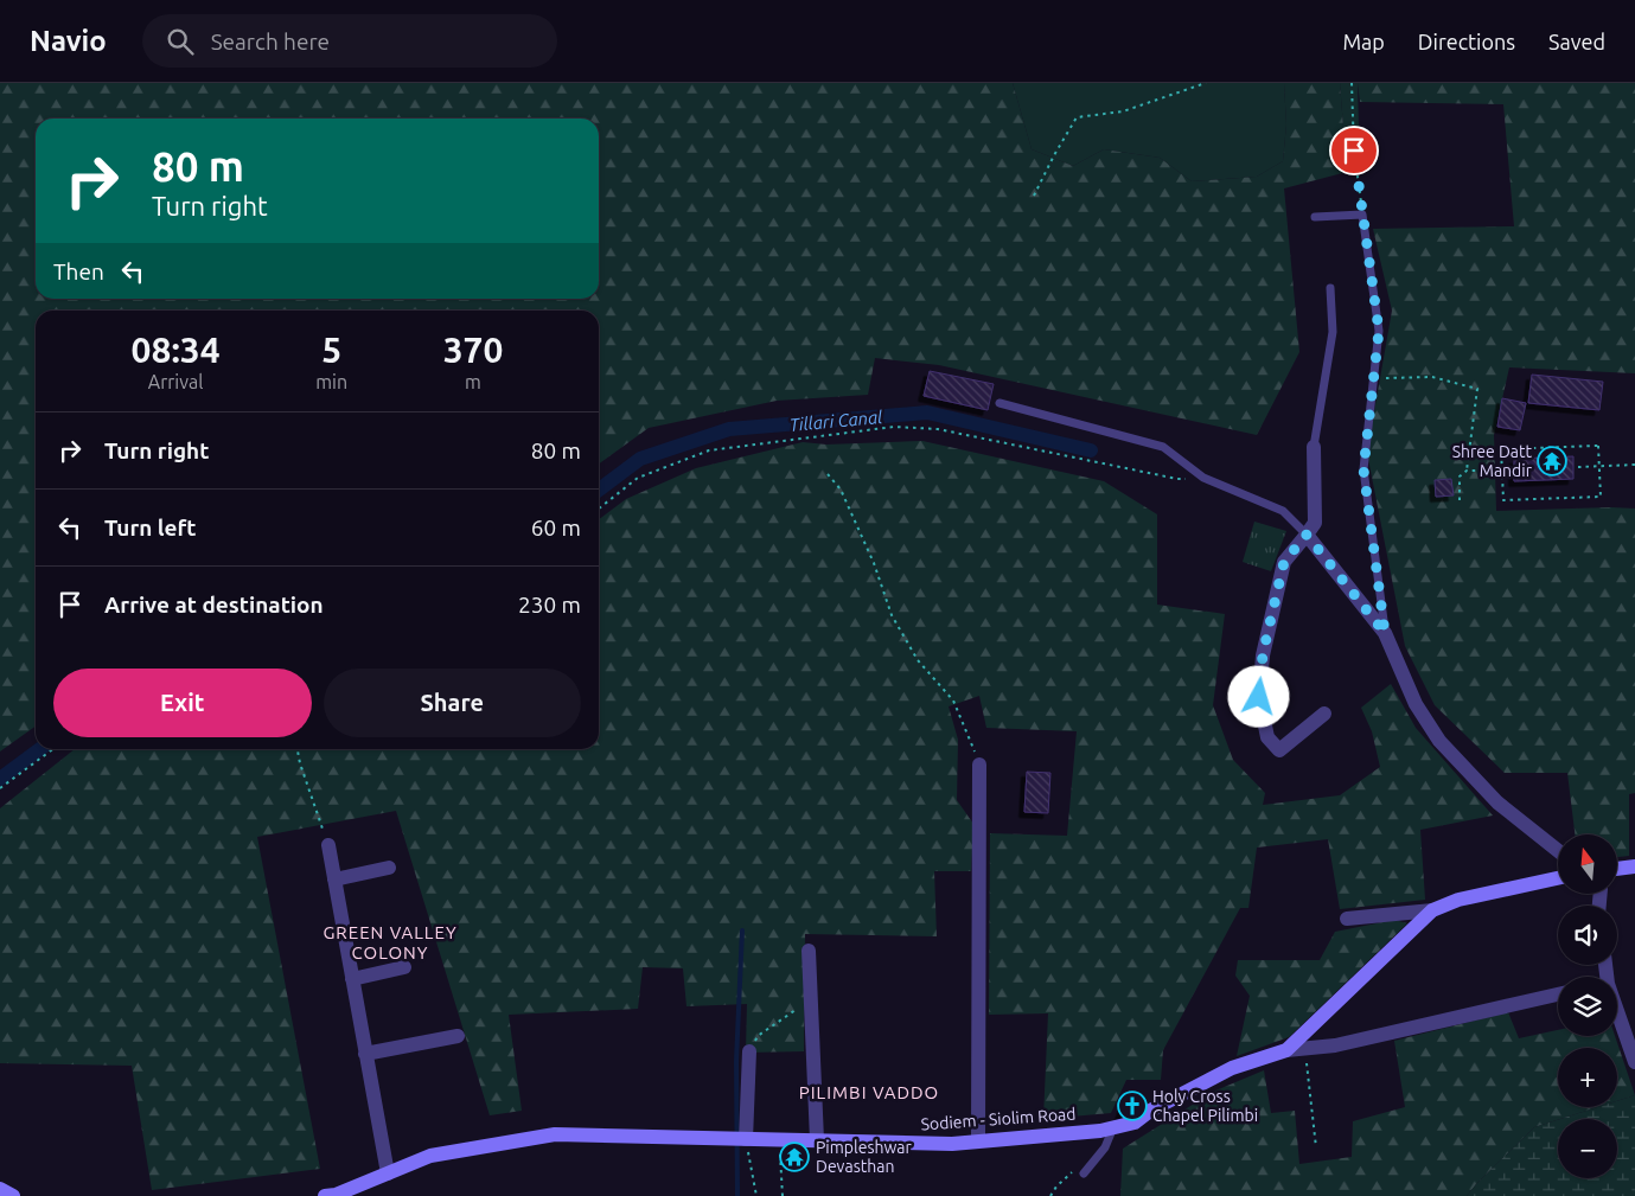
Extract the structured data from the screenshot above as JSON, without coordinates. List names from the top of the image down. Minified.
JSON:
{"streets":{"main road":["Sodiem - Siolim Road"]},"districts":["GREEN VALLEY COLONY","PILIMBI VADDO"],"water":["Tillari Canal"],"places":{"temple":["Shree Datt Mandir","Pimpleshwar Devasthan"],"church":["Holy Cross Chapel Pilimbi"]},"north":"top","page":{"header":"Navio","search":"Search here","nav":["Map","Directions","Saved"],"turn":["80 m","Turn right"],"then":"Then","eta":["08:34","Arrival","5","min","370","m"],"list":[{"name":"Turn right","value":"80 m"},{"name":"Turn left","value":"60 m"},{"name":"Arrive at destination","value":"230 m"}],"buttons":["Exit","Share"],"map_buttons":["+","−"]}}
